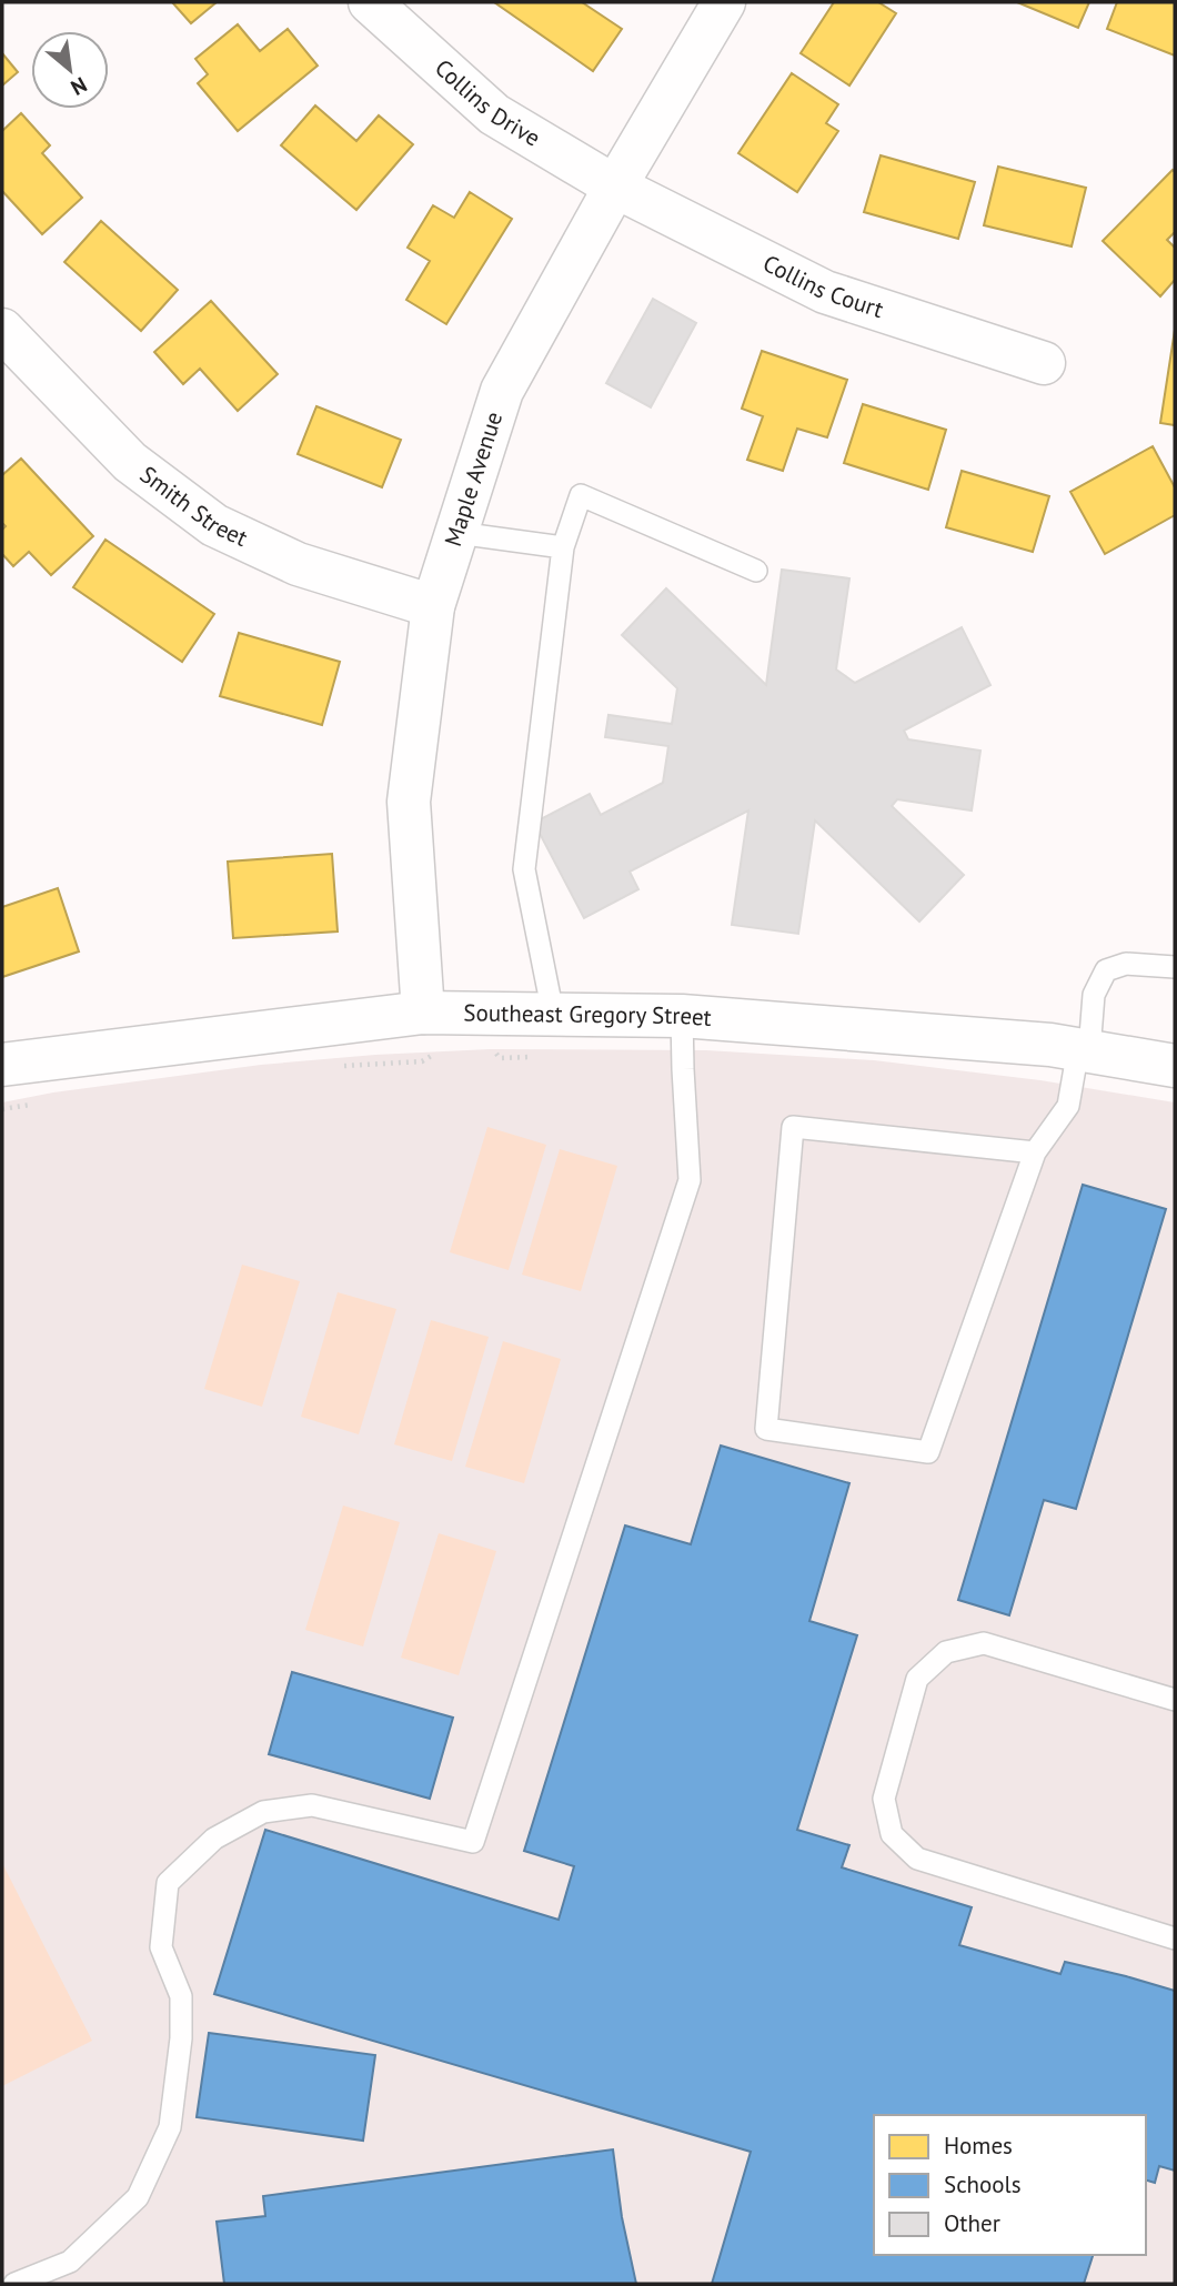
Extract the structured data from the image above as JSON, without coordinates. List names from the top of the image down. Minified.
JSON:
{"streets":{"street":["Collins Drive","Collins Court","Maple Avenue","Smith Street","Southeast Gregory Street"]},"crossings":[["Collins Drive","Collins Court"],["Collins Drive","Maple Avenue"],["Collins Court","Maple Avenue"],["Maple Avenue","Smith Street"],["Maple Avenue","Southeast Gregory Street"]],"legend":["Homes","Schools","Other"],"north":"bottom right"}
